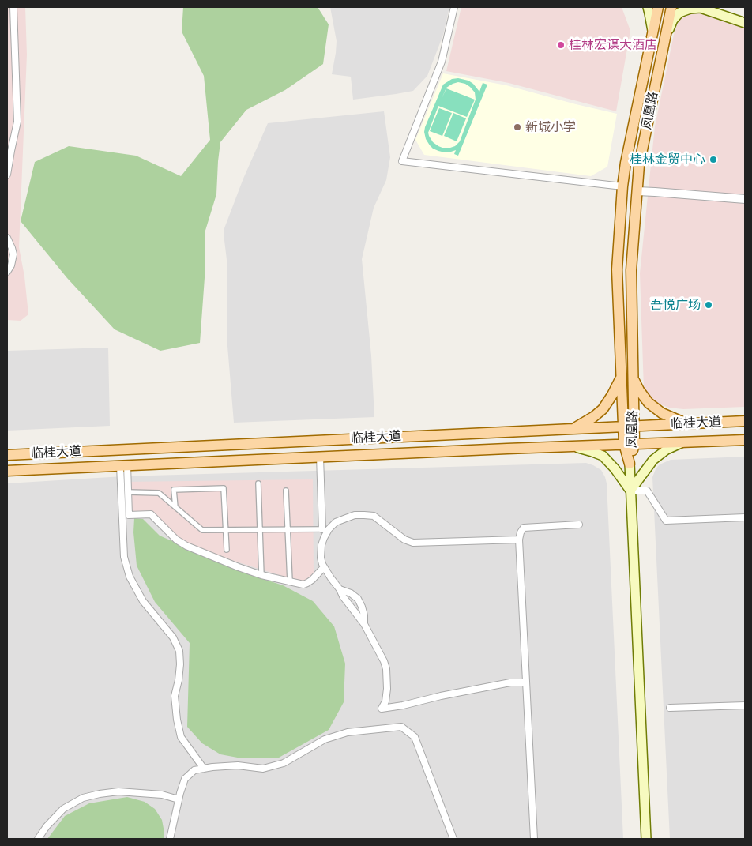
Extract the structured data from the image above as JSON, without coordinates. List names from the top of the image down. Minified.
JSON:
{"streets":{"main road":["凤凰路","临桂大道"]},"crossings":[["凤凰路","临桂大道"]],"places":["桂林宏谋大酒店","新城小学","桂林金贸中心","吾悦广场"]}
